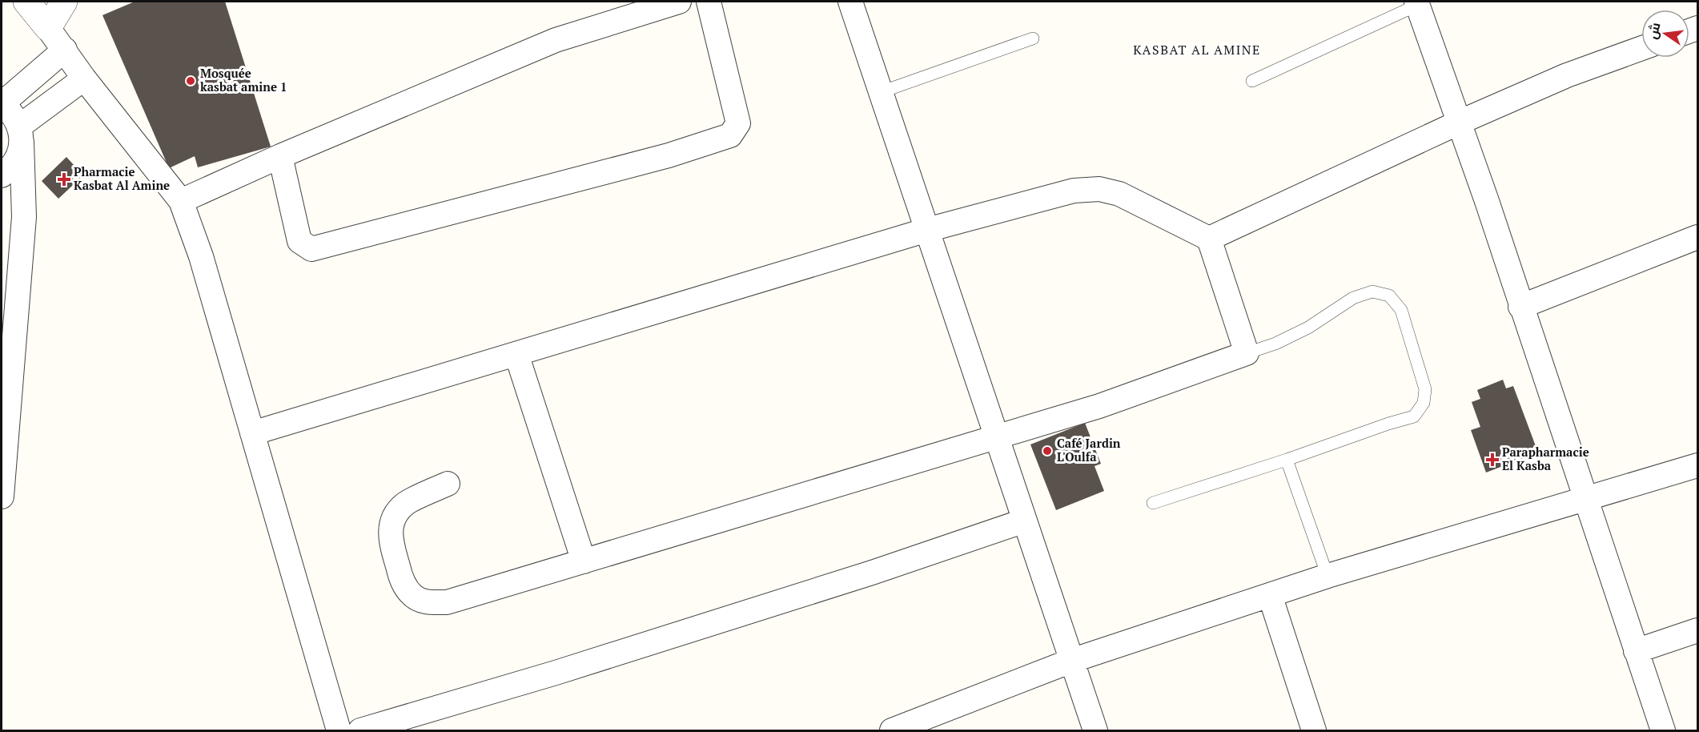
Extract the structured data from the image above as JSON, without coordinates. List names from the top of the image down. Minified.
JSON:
{"districts":["KASBAT AL AMINE"],"places":{"other":["Mosquée kasbat amine 1","Café Jardin L'Oulfa"],"health":["Pharmacie Kasbat Al Amine","Parapharmacie El Kasba"]},"north":"left"}
